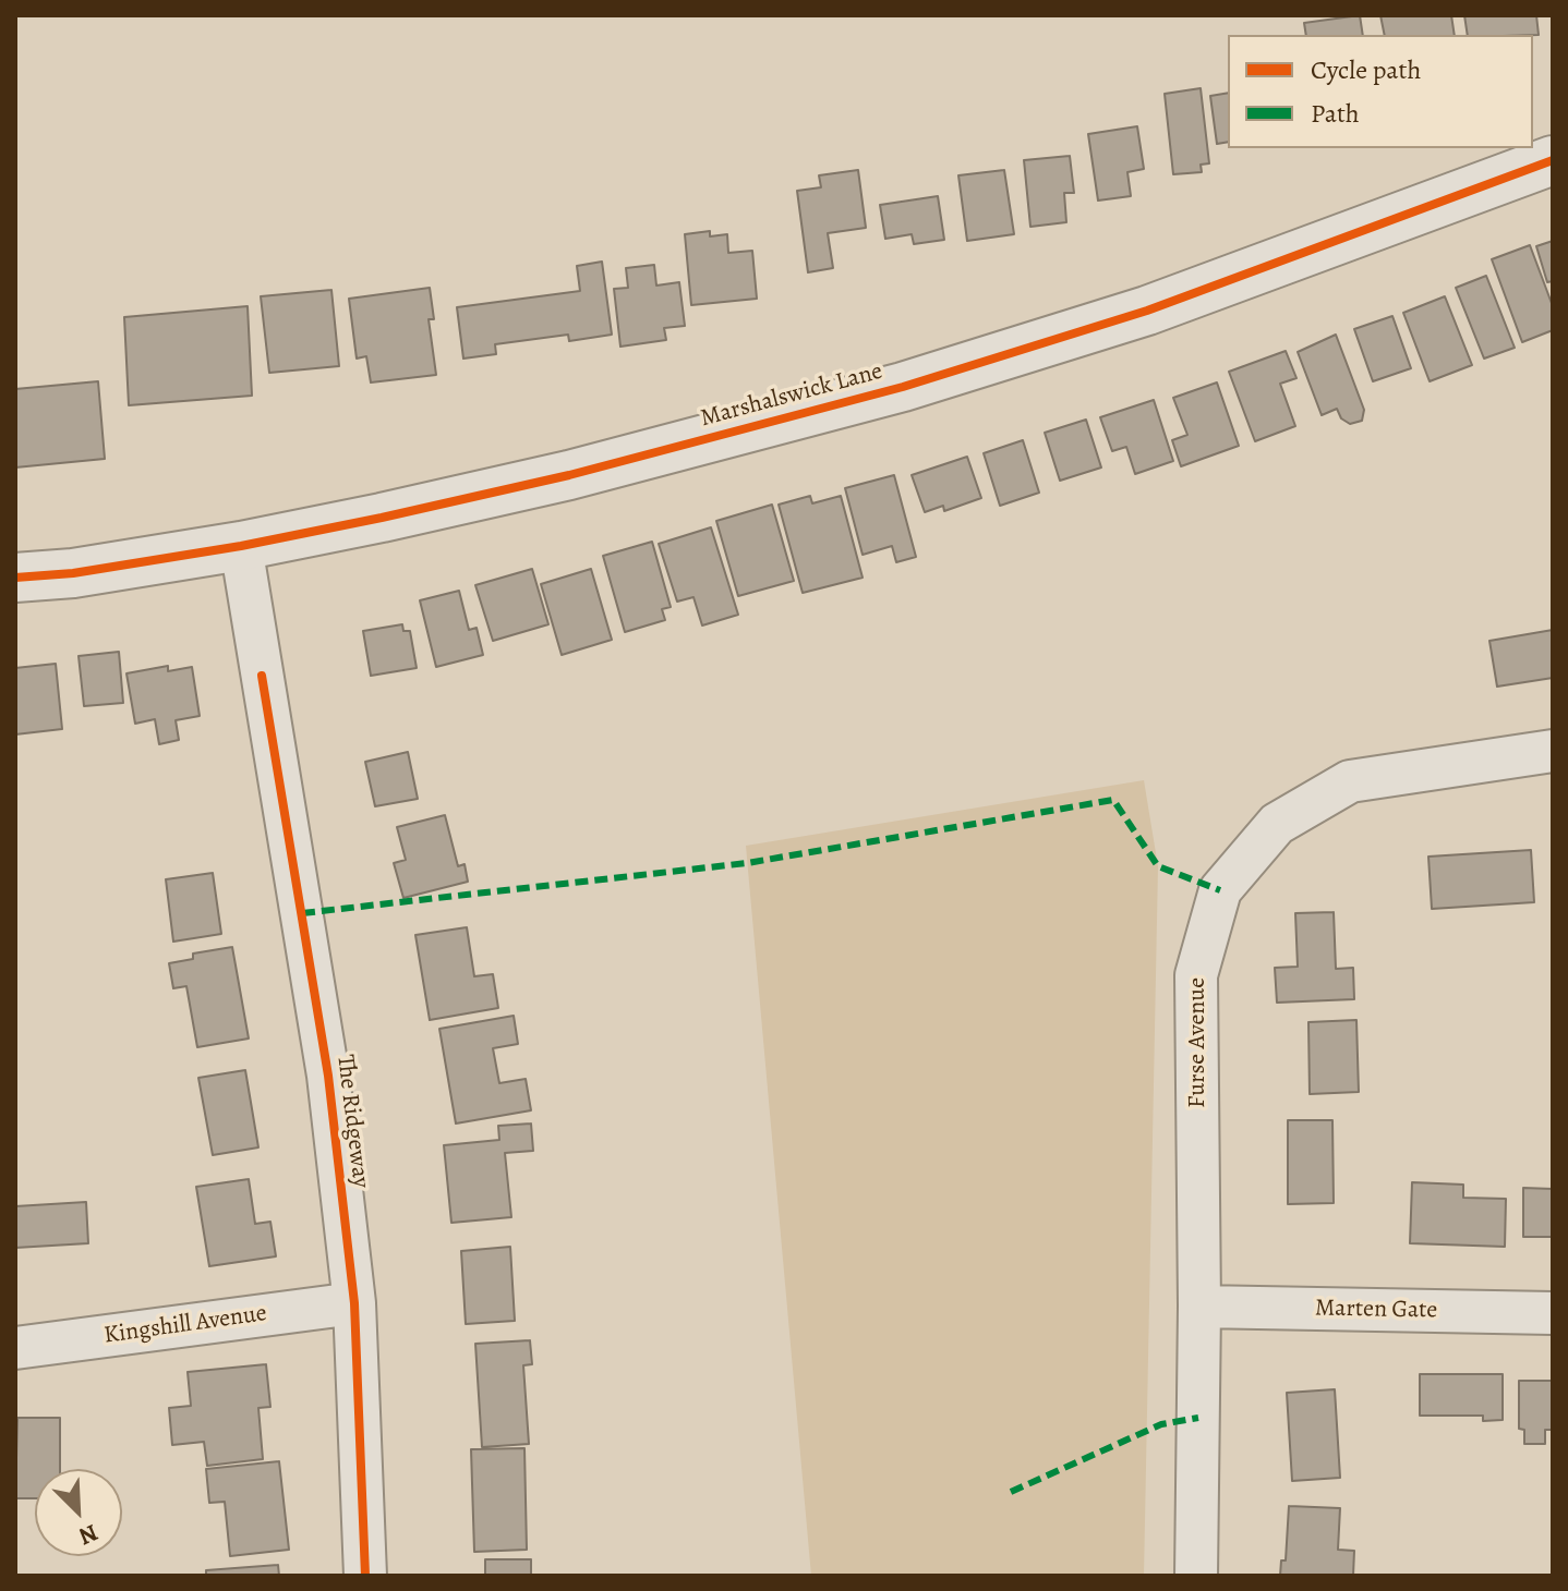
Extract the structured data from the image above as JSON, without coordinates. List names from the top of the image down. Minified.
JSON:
{"streets":{"street":["Marshalswick Lane","Furse Avenue","The Ridgeway","Marten Gate","Kingshill Avenue"]},"crossings":[["Marshalswick Lane","The Ridgeway"],["Furse Avenue","Marten Gate"],["The Ridgeway","Kingshill Avenue"]],"legend":["Cycle path","Path"],"north":"bottom right"}
